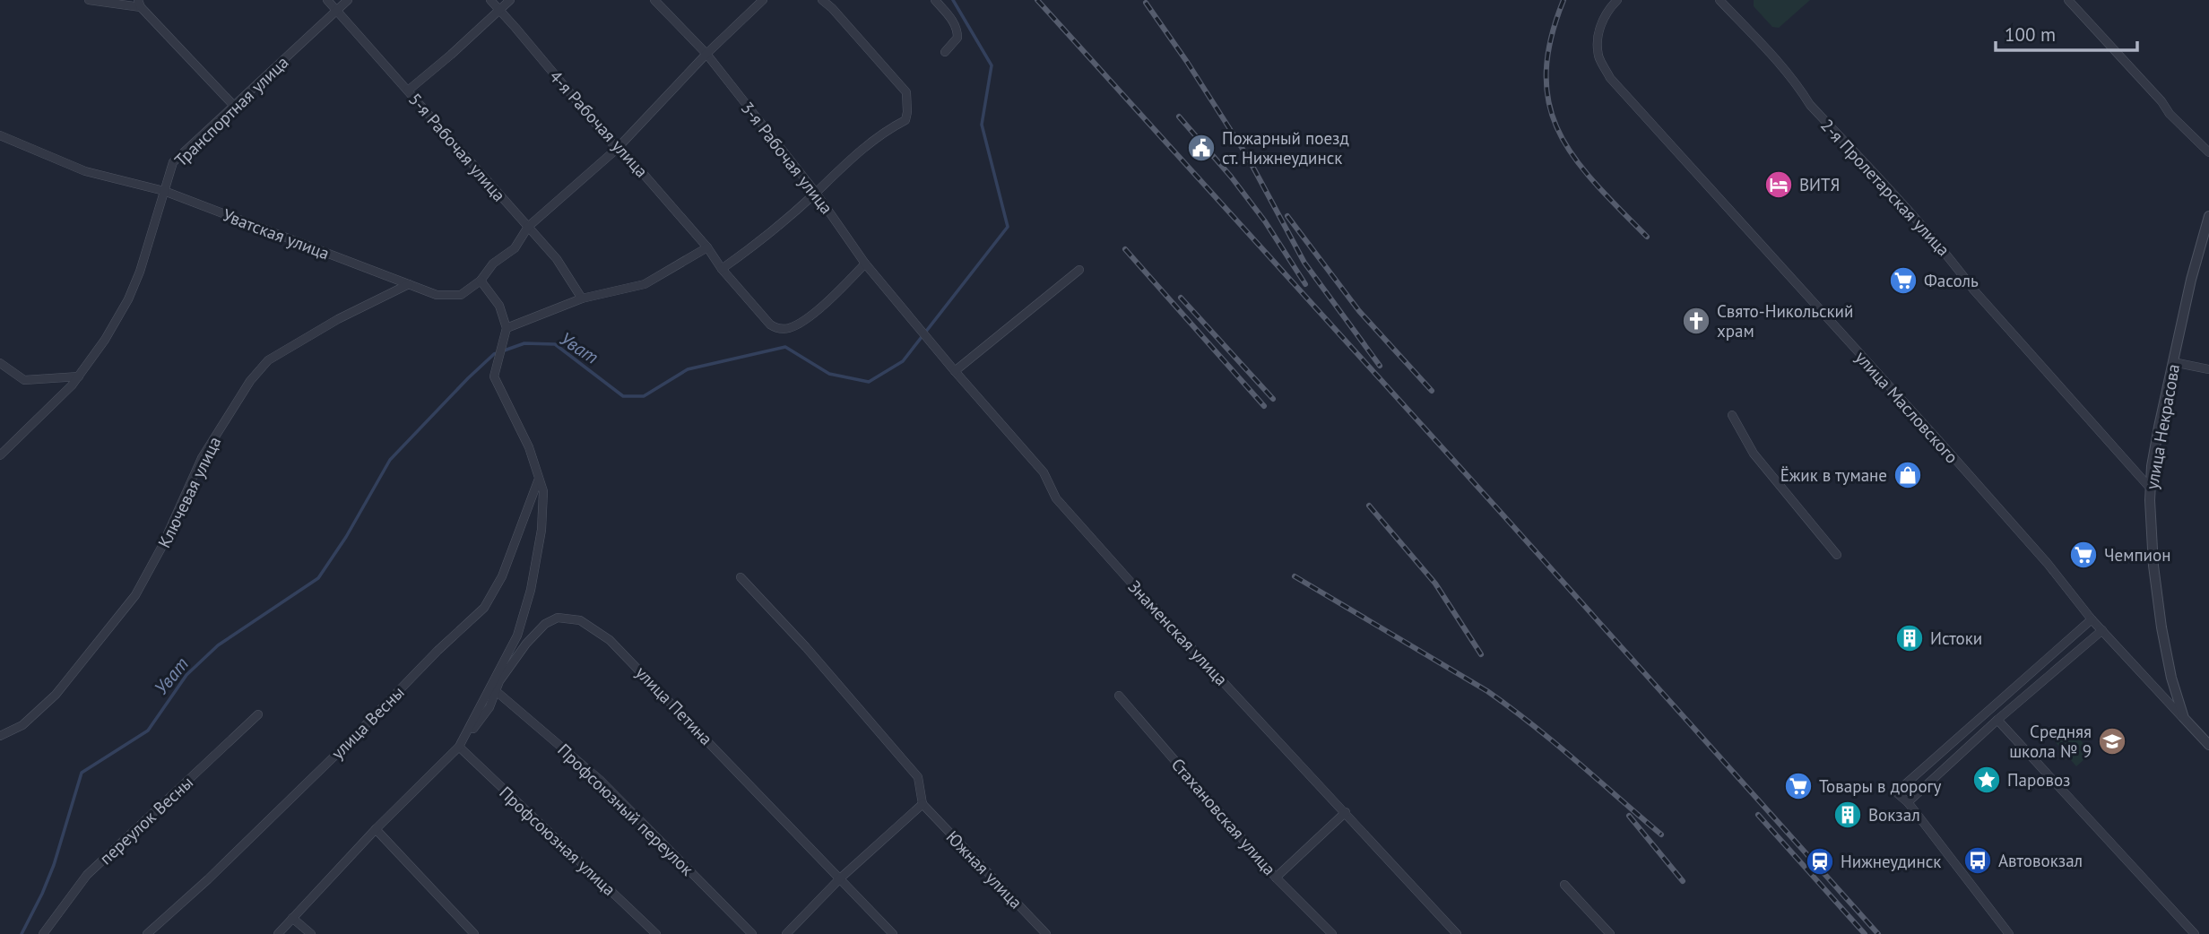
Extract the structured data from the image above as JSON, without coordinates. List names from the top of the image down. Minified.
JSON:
{"streets":{"street":["Транспортная улица","4-я Рабочая улица","5-я Рабочая улица","3-я Рабочая улица","2-я Пролетарская улица","Уватская улица","улица Масловского","улица Некрасова","Ключевая улица","Знаменская улица","улица Петина","улица Весны","Профсоюзный переулок","Стахановская улица","переулок Весны","Профсоюзная улица","Южная улица"]},"crossings":[["Транспортная улица","5-я Рабочая улица"],["Транспортная улица","Уватская улица"],["4-я Рабочая улица","3-я Рабочая улица"],["4-я Рабочая улица","Уватская улица"],["5-я Рабочая улица","Уватская улица"],["3-я Рабочая улица","Уватская улица"],["3-я Рабочая улица","Знаменская улица"],["2-я Пролетарская улица","улица Некрасова"],["Уватская улица","Ключевая улица"],["улица Масловского","улица Некрасова"],["улица Петина","Профсоюзный переулок"],["улица Петина","Профсоюзная улица"]],"water":["Уват"],"places":{"public building":["Пожарный поезд ст. Нижнеудинск"],"hotel":["ВИТЯ"],"supermarket":["Фасоль","Чемпион","Товары в дорогу"],"church":["Свято-Никольский храм"],"shop":["Ёжик в тумане"],"building":["Истоки","Вокзал"],"school or university":["Средняя школа № 9"],"place":["Паровоз"],"bus stop":["Автовокзал"],"station":["Нижнеудинск"]},"scale_bar":"100 m"}
